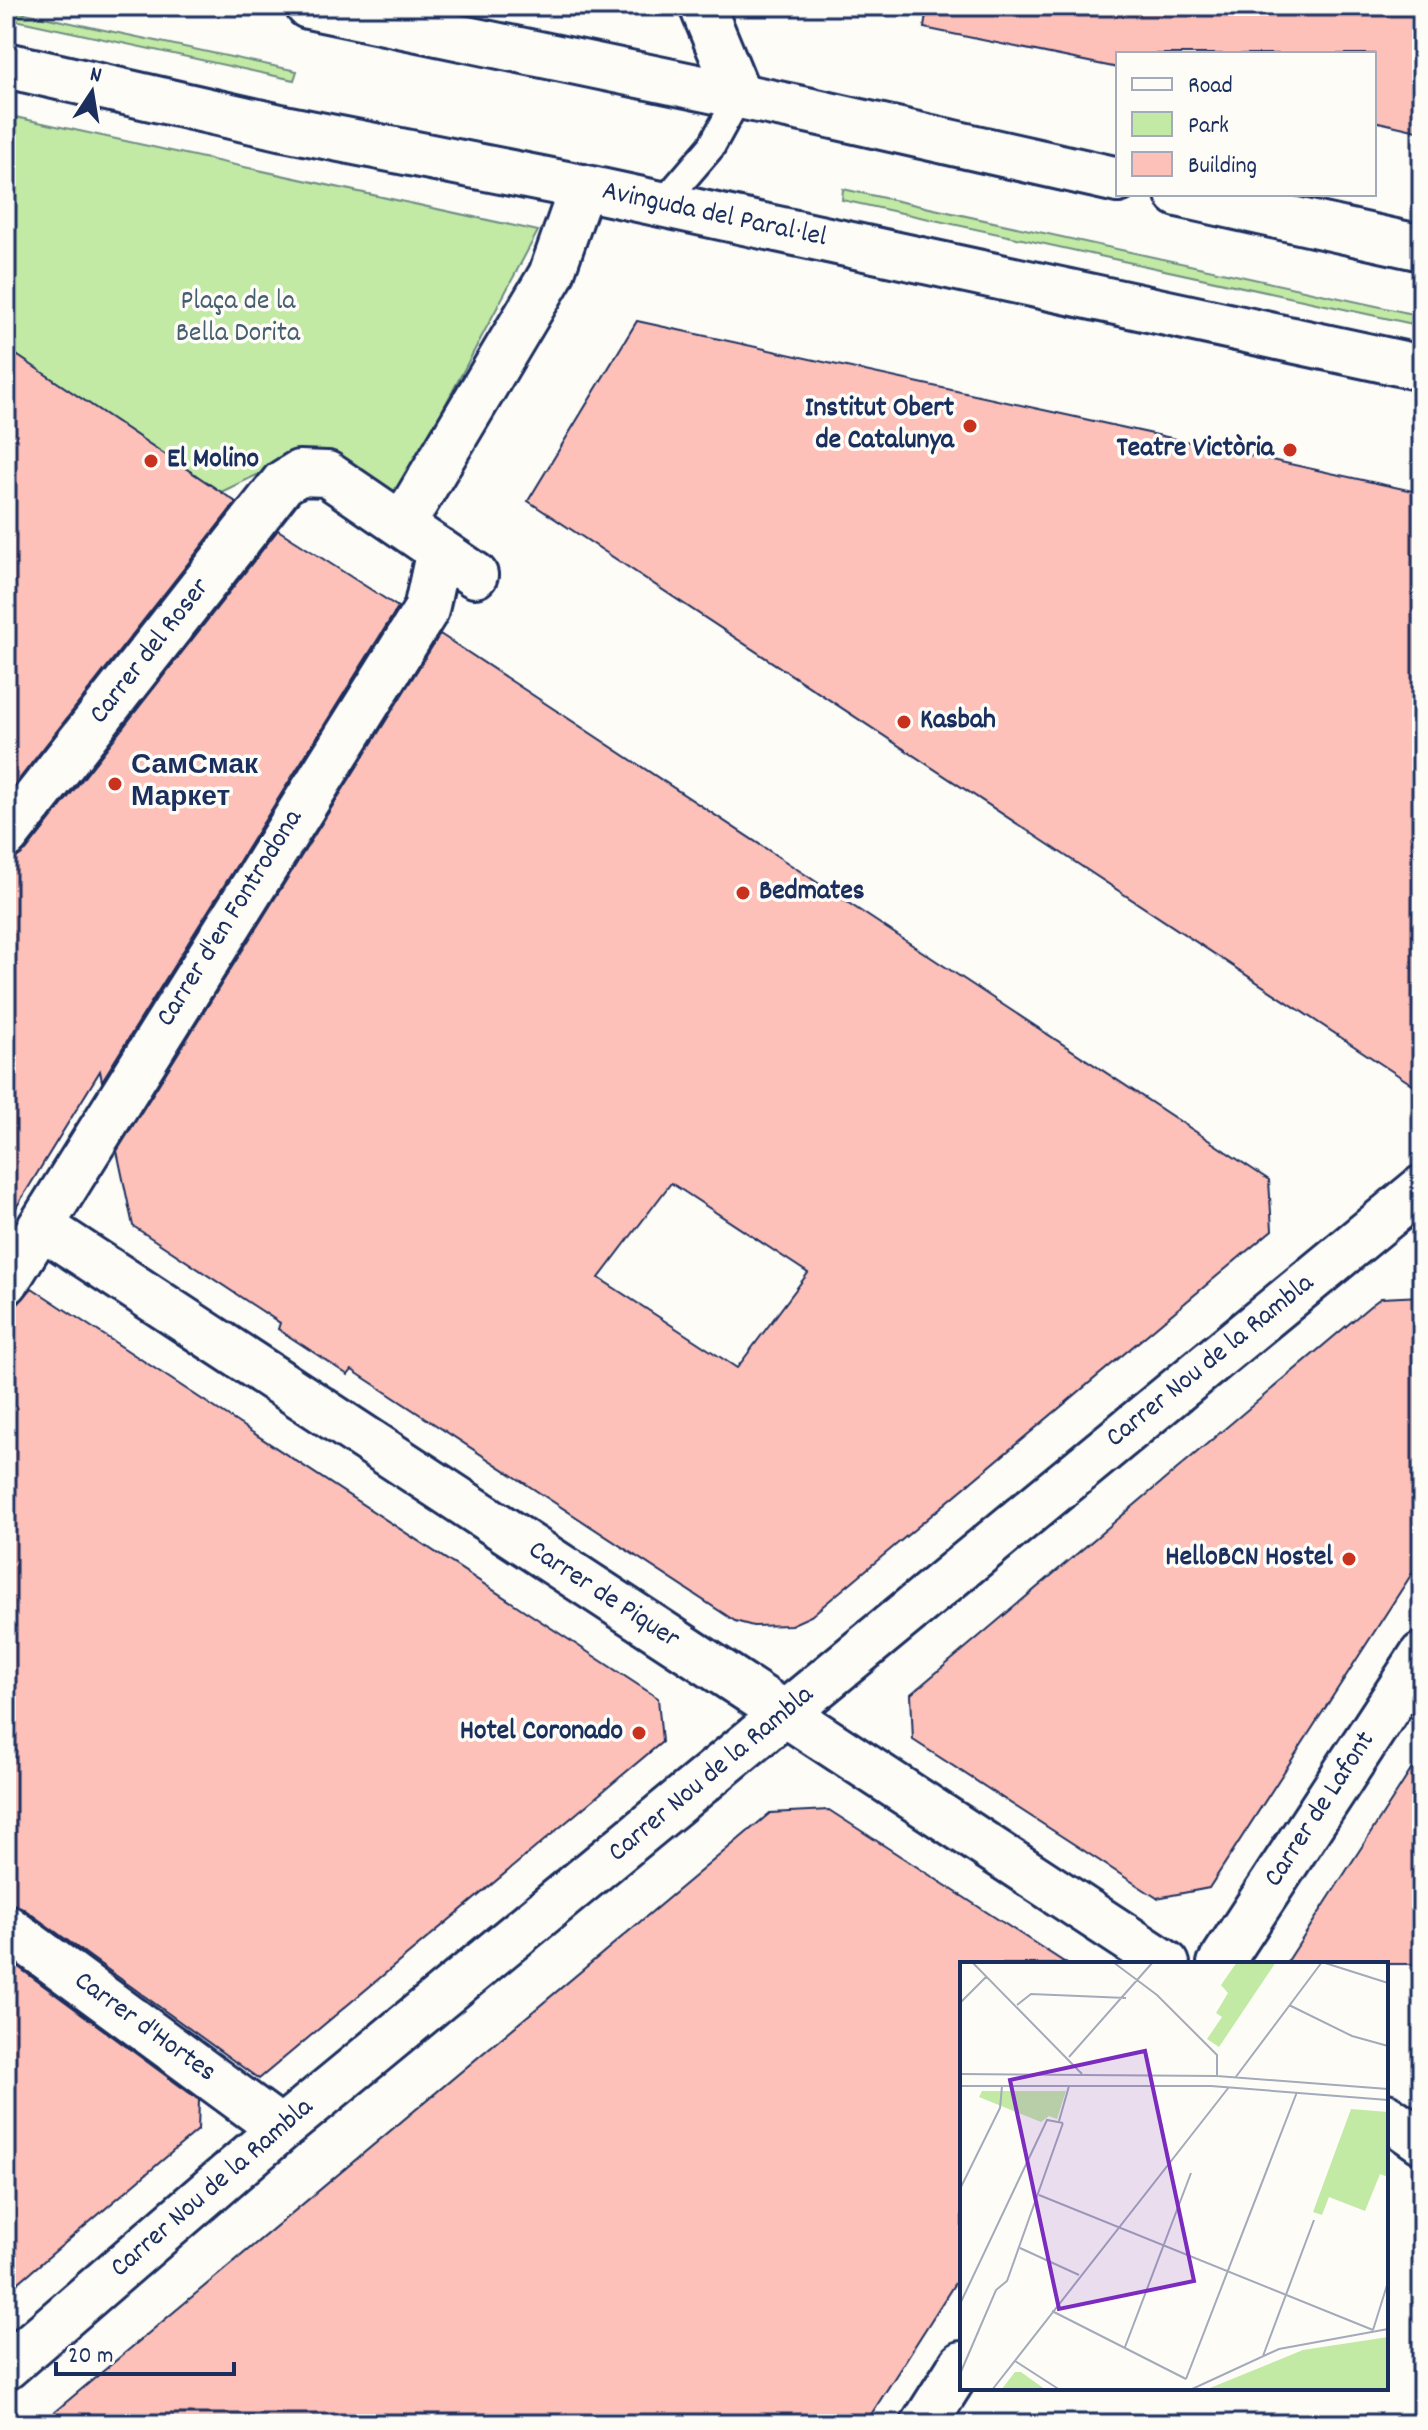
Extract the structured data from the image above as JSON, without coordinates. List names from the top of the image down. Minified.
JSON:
{"streets":{"street":["Avinguda del Paral·lel","Carrer del Roser","Carrer d'en Fontrodona","Carrer Nou de la Rambla","Carrer de Piquer","Carrer de Lafont","Carrer d'Hortes"]},"crossings":[["Carrer d'en Fontrodona","Carrer de Piquer"],["Carrer Nou de la Rambla","Carrer de Piquer"],["Carrer Nou de la Rambla","Carrer d'Hortes"]],"parks":["Plaça de la Bella Dorita"],"places":["Institut Obert de Catalunya","Teatre Victòria","El Molino","Kasbah","СамСмак Маркет","Bedmates","HelloBCN Hostel","Hotel Coronado"],"legend":["Road","Park","Building"],"scale_bar":"20 m","north":"top"}
